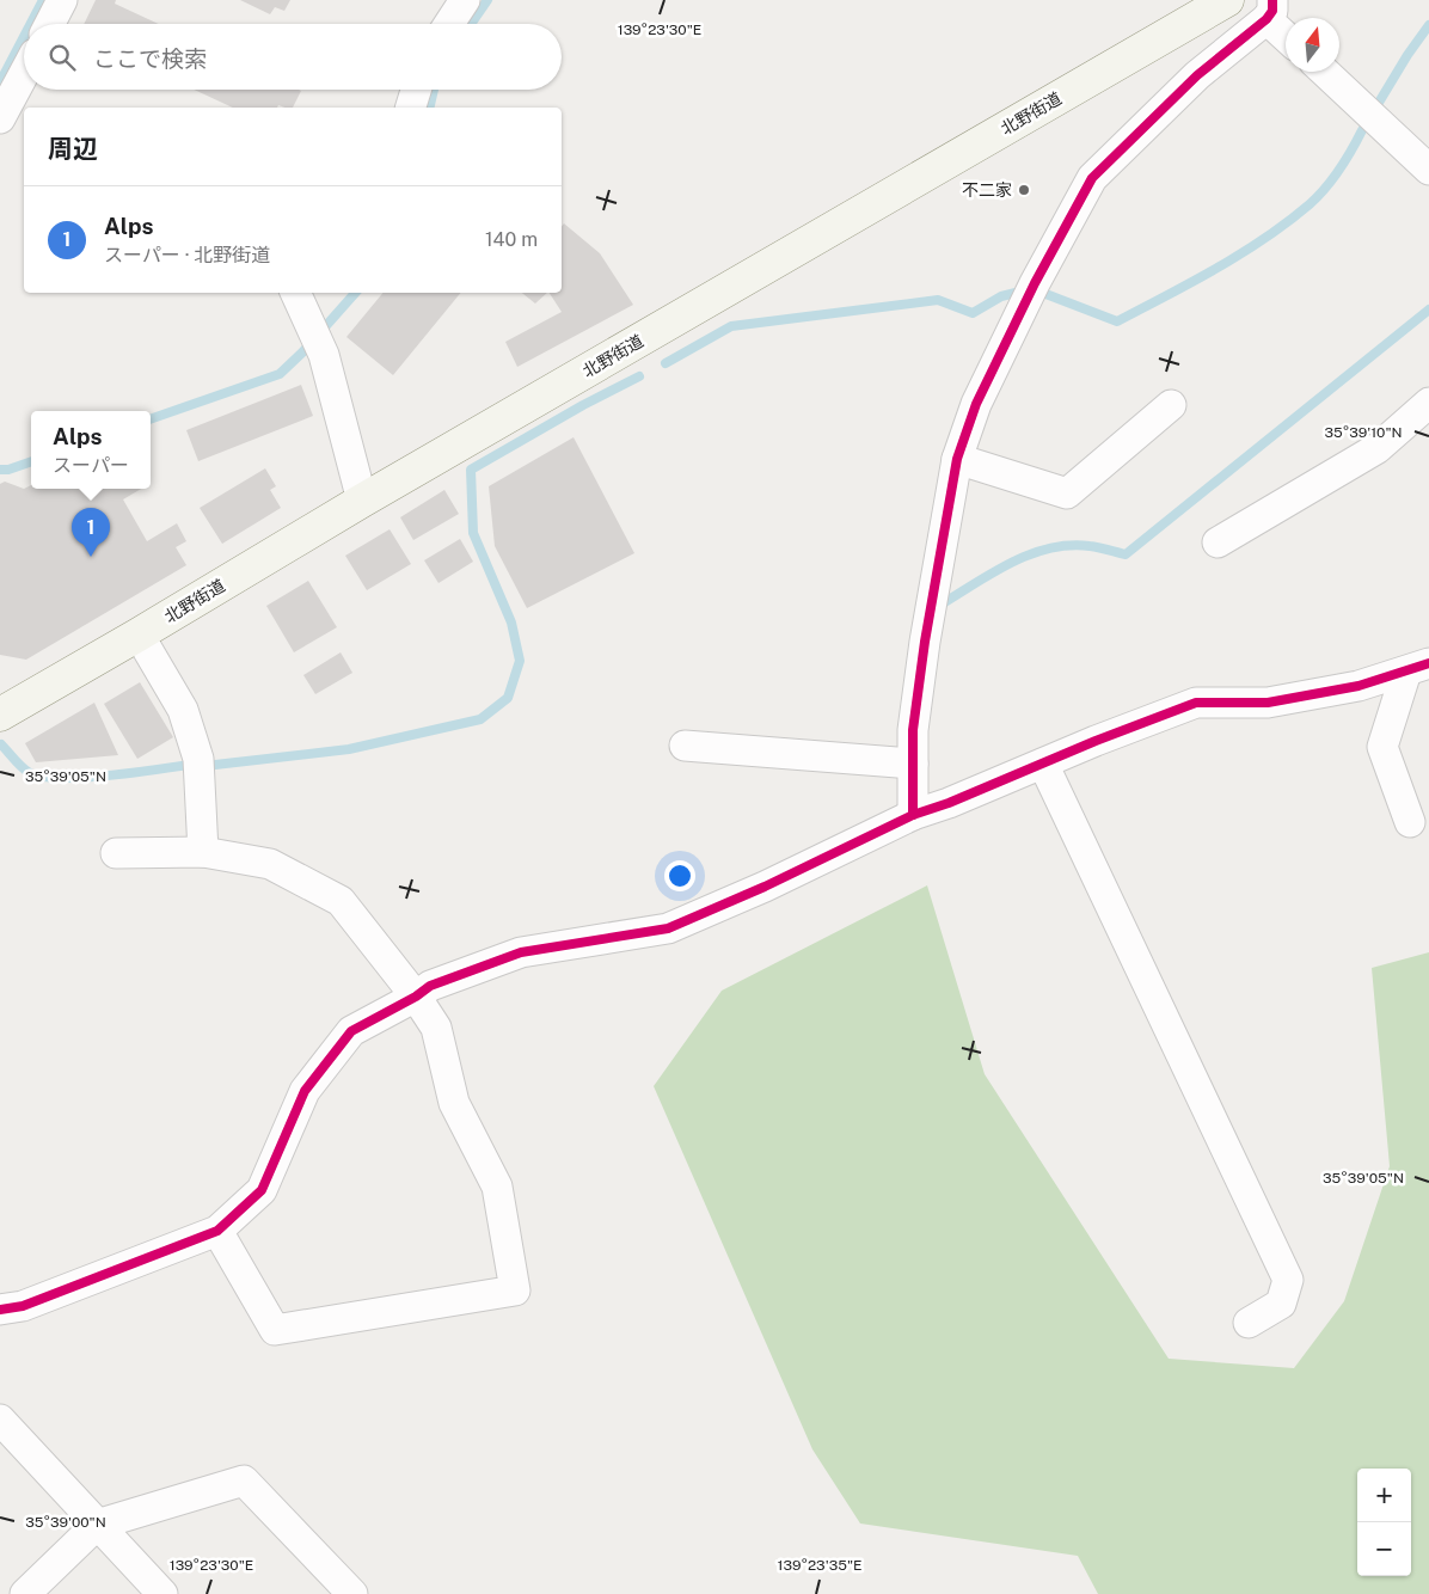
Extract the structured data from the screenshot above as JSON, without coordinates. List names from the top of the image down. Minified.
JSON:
{"streets":{"main road":["北野街道"]},"places":["不二家"],"north":"top","page":{"search":"ここで検索","heading":"周辺","list":[{"mark":"1","name":"Alps","note":"スーパー · 北野街道","value":"140 m"}],"popup":["Alps","スーパー"],"pins":"1","map_buttons":["+","−"]},"coordinates":["139°23'30\"E","35°39'10\"N","35°39'05\"N","35°39'00\"N","139°23'35\"E"]}
